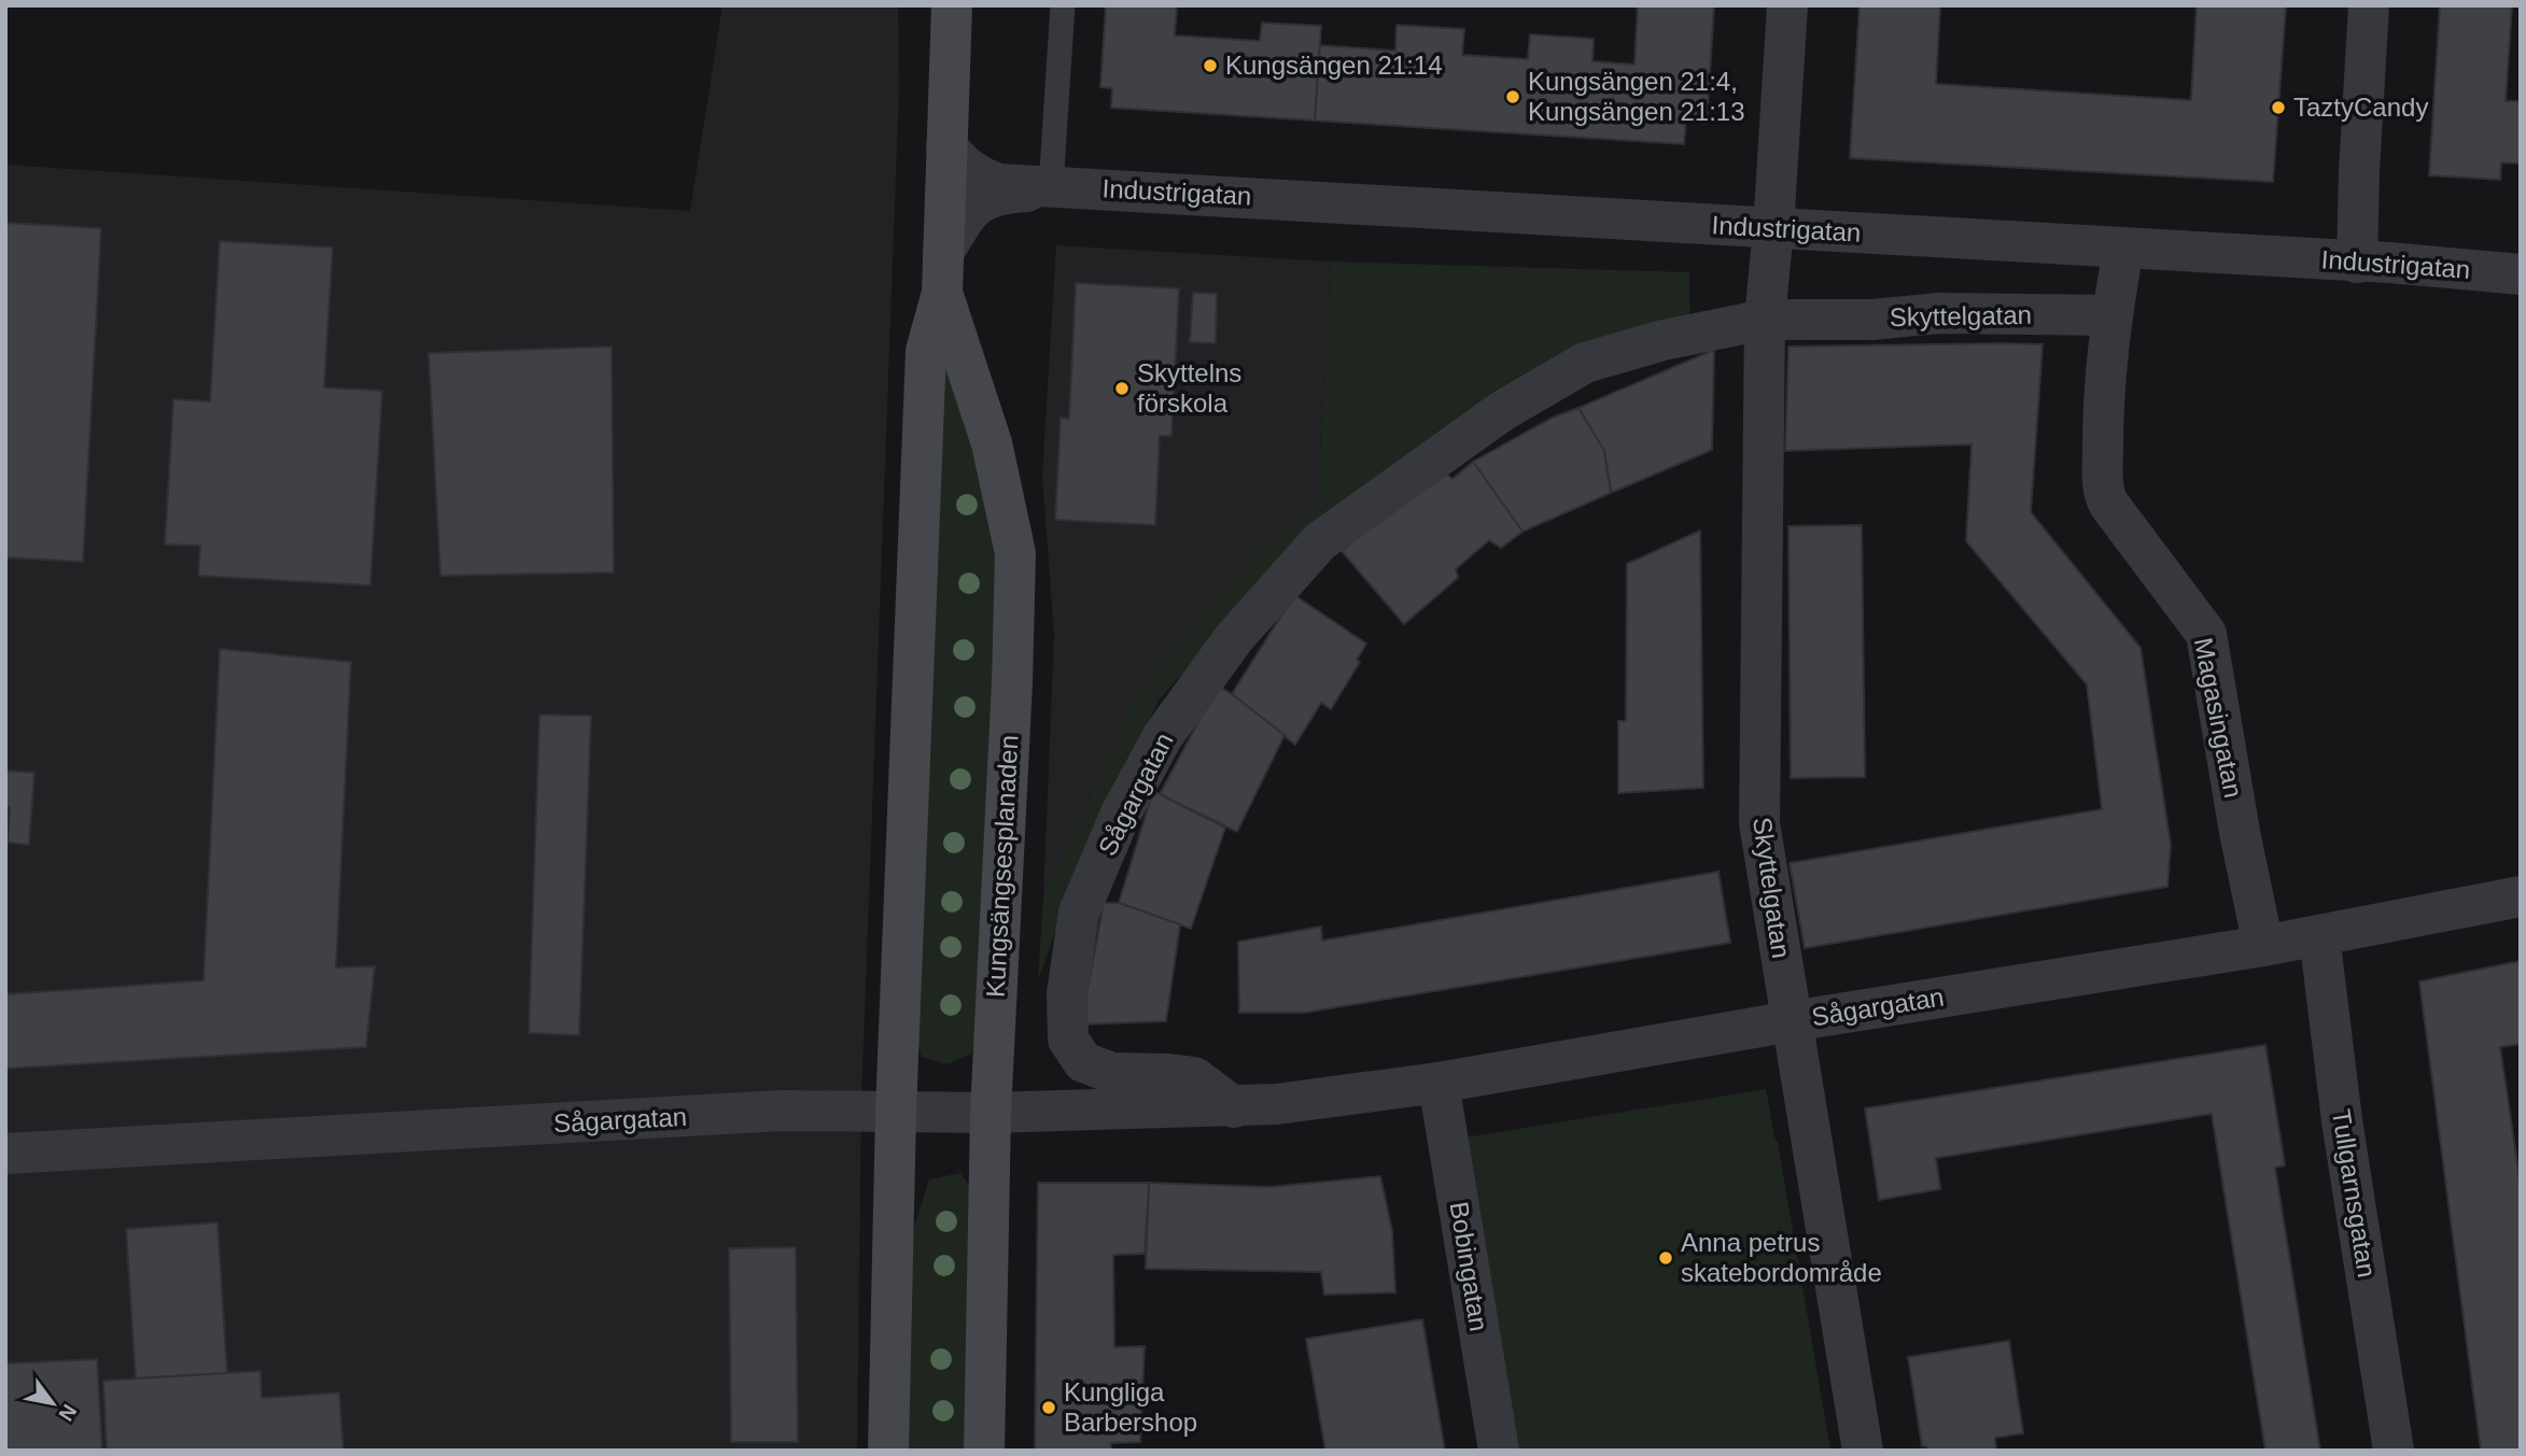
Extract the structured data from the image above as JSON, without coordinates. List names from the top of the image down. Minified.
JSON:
{"streets":{"street":["Industrigatan","Skyttelgatan","Magasingatan","Sågargatan","Kungsängsesplanaden","Tullgarnsgatan","Bobingatan"]},"crossings":[["Industrigatan","Skyttelgatan"],["Industrigatan","Magasingatan"],["Skyttelgatan","Magasingatan"],["Skyttelgatan","Sågargatan"],["Magasingatan","Sågargatan"],["Sågargatan","Kungsängsesplanaden"],["Sågargatan","Tullgarnsgatan"],["Sågargatan","Bobingatan"]],"places":["Kungsängen 21:14","Kungsängen 21:4, Kungsängen 21:13","TaztyCandy","Skyttelns förskola","Anna petrus skatebordområde","Kungliga Barbershop"],"north":"bottom right"}
